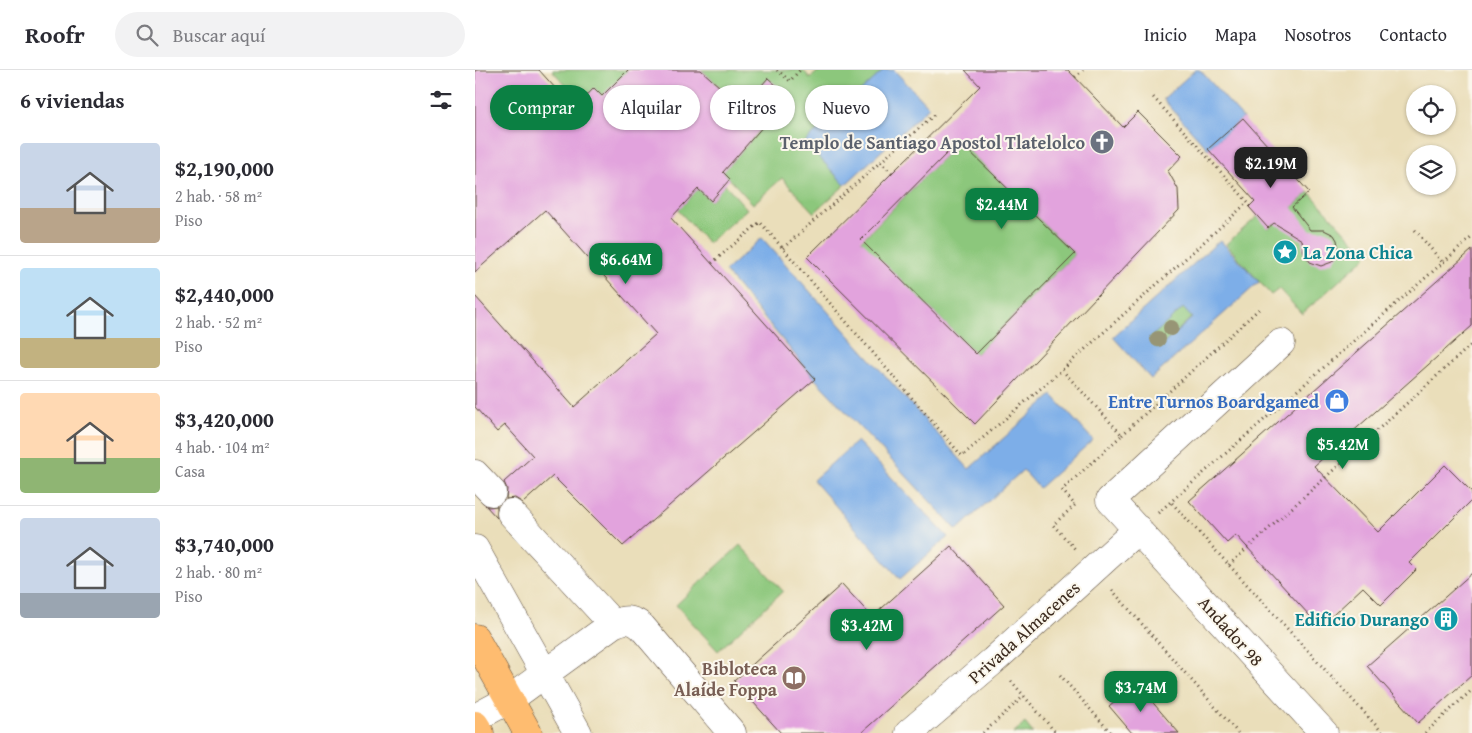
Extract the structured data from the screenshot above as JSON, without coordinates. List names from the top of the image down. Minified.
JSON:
{"streets":{"lane":["Andador 98","Privada Almacenes"]},"crossings":[["Andador 98","Privada Almacenes"]],"places":{"church":["Templo de Santiago Apostol Tlatelolco"],"place":["La Zona Chica"],"shop":["Entre Turnos Boardgamed"],"building":["Edificio Durango"],"library":["Bibloteca Alaíde Foppa"]},"page":{"header":"Roofr","search":"Buscar aquí","nav":["Inicio","Mapa","Nosotros","Contacto"],"heading":"6 viviendas","chip":["Comprar","Alquilar","Filtros","Nuevo"],"list":[{"name":"$2,190,000","note":"2 hab. · 58 m² · Piso"},{"name":"$2,440,000","note":"2 hab. · 52 m² · Piso"},{"name":"$3,420,000","note":"4 hab. · 104 m² · Casa"},{"name":"$3,740,000","note":"2 hab. · 80 m² · Piso"}],"price":["$2.19M","$2.44M","$6.64M","$5.42M","$3.42M","$3.74M"]}}
